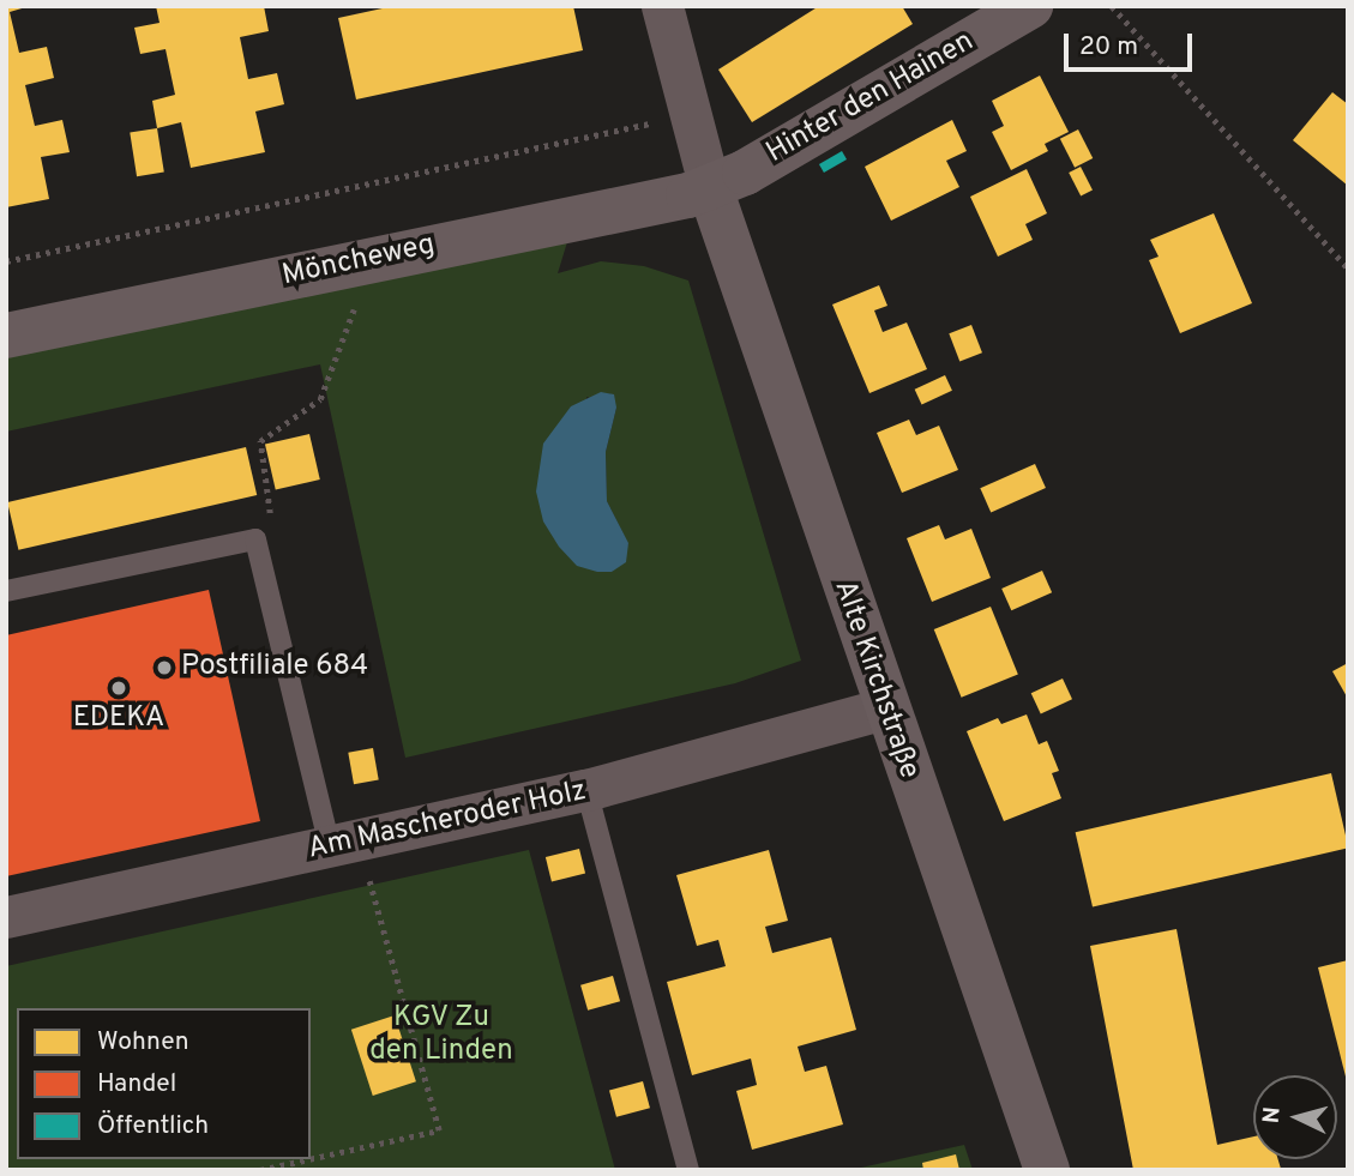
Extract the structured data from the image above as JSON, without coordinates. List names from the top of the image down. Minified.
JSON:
{"streets":{"main road":["Hinter den Hainen","Möncheweg","Alte Kirchstraße"],"street":["Am Mascheroder Holz"]},"crossings":[["Hinter den Hainen","Möncheweg"],["Hinter den Hainen","Alte Kirchstraße"],["Möncheweg","Alte Kirchstraße"],["Alte Kirchstraße","Am Mascheroder Holz"]],"parks":["KGV Zu den Linden"],"places":["Postfiliale 684","EDEKA"],"legend":["Wohnen","Handel","Öffentlich"],"scale_bar":"20 m","north":"left"}
